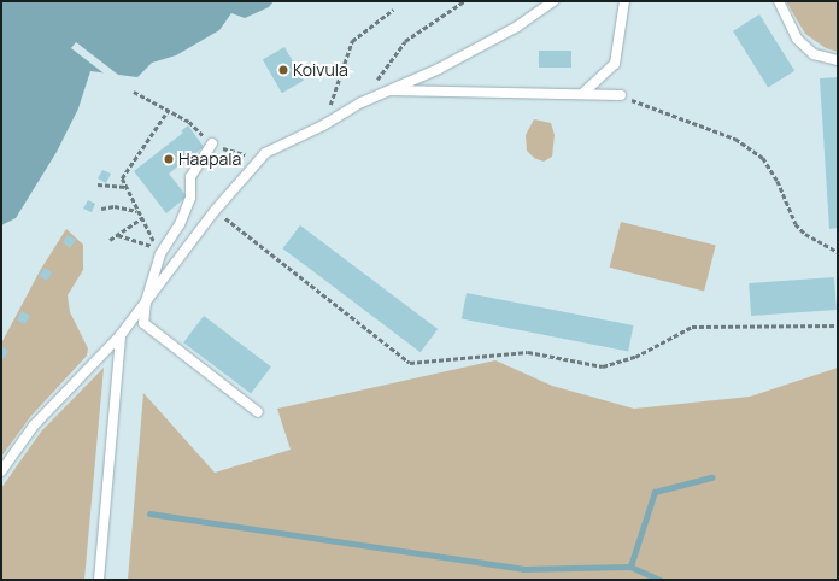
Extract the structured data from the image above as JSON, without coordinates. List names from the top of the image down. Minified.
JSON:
{"places":["Koivula","Haapala"]}
